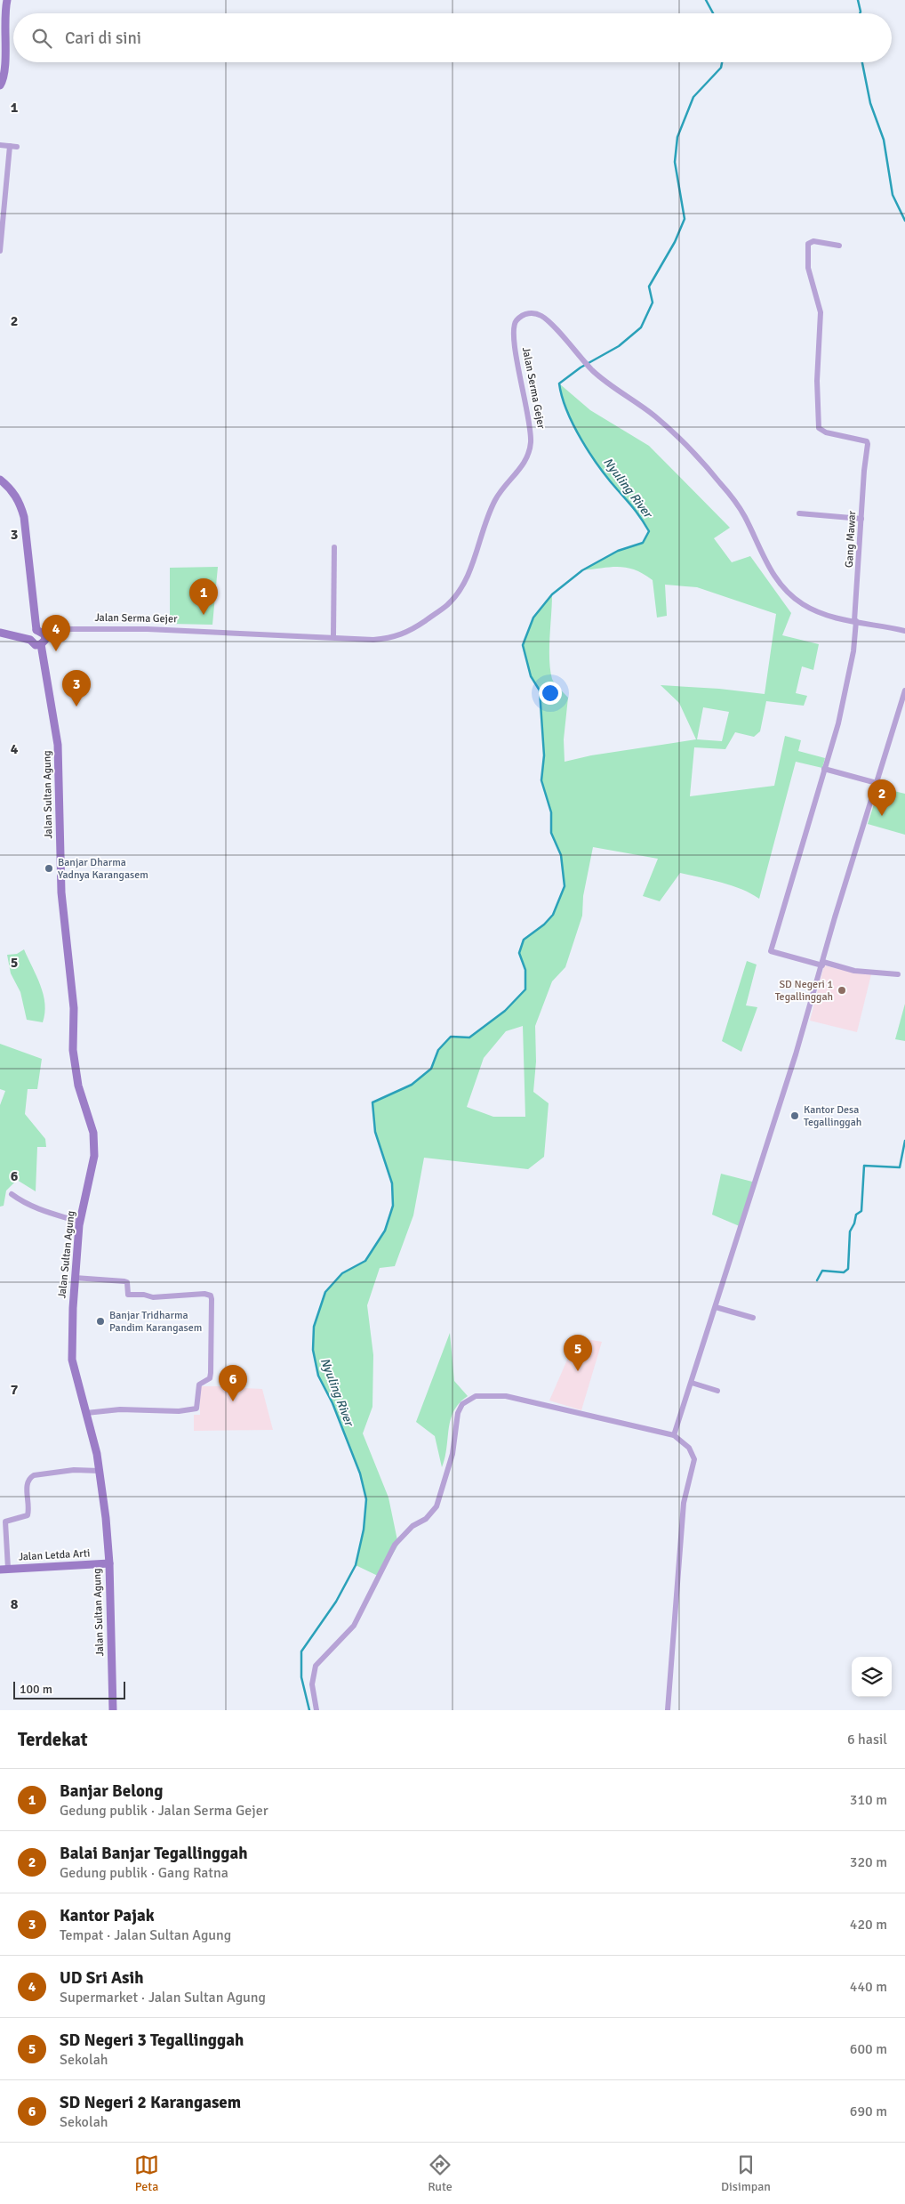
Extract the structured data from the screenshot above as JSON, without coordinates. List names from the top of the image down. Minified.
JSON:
{"streets":{"street":["Jalan Serma Gejer","Gang Mawar","Jalan Sultan Agung","Jalan Letda Arti"]},"crossings":[["Jalan Serma Gejer","Gang Mawar"],["Jalan Serma Gejer","Jalan Sultan Agung"],["Jalan Sultan Agung","Jalan Letda Arti"]],"water":["Nyuling River"],"places":["Banjar Dharma Yadnya Karangasem","SD Negeri 1 Tegallinggah","Kantor Desa Tegallinggah","Banjar Tridharma Pandim Karangasem"],"scale_bar":"100 m","page":{"search":"Cari di sini","pins":["1","4","3","2","5","6"],"scale":"100 m","heading":["Terdekat","6 hasil"],"list":[{"mark":"1","name":"Banjar Belong","note":"Gedung publik · Jalan Serma Gejer","value":"310 m"},{"mark":"2","name":"Balai Banjar Tegallinggah","note":"Gedung publik · Gang Ratna","value":"320 m"},{"mark":"3","name":"Kantor Pajak","note":"Tempat · Jalan Sultan Agung","value":"420 m"},{"mark":"4","name":"UD Sri Asih","note":"Supermarket · Jalan Sultan Agung","value":"440 m"},{"mark":"5","name":"SD Negeri 3 Tegallinggah","note":"Sekolah","value":"600 m"},{"mark":"6","name":"SD Negeri 2 Karangasem","note":"Sekolah","value":"690 m"}],"nav":["Peta","Rute","Disimpan"]},"grid":{"rows":["1","2","3","4","5","6","7","8"]}}
